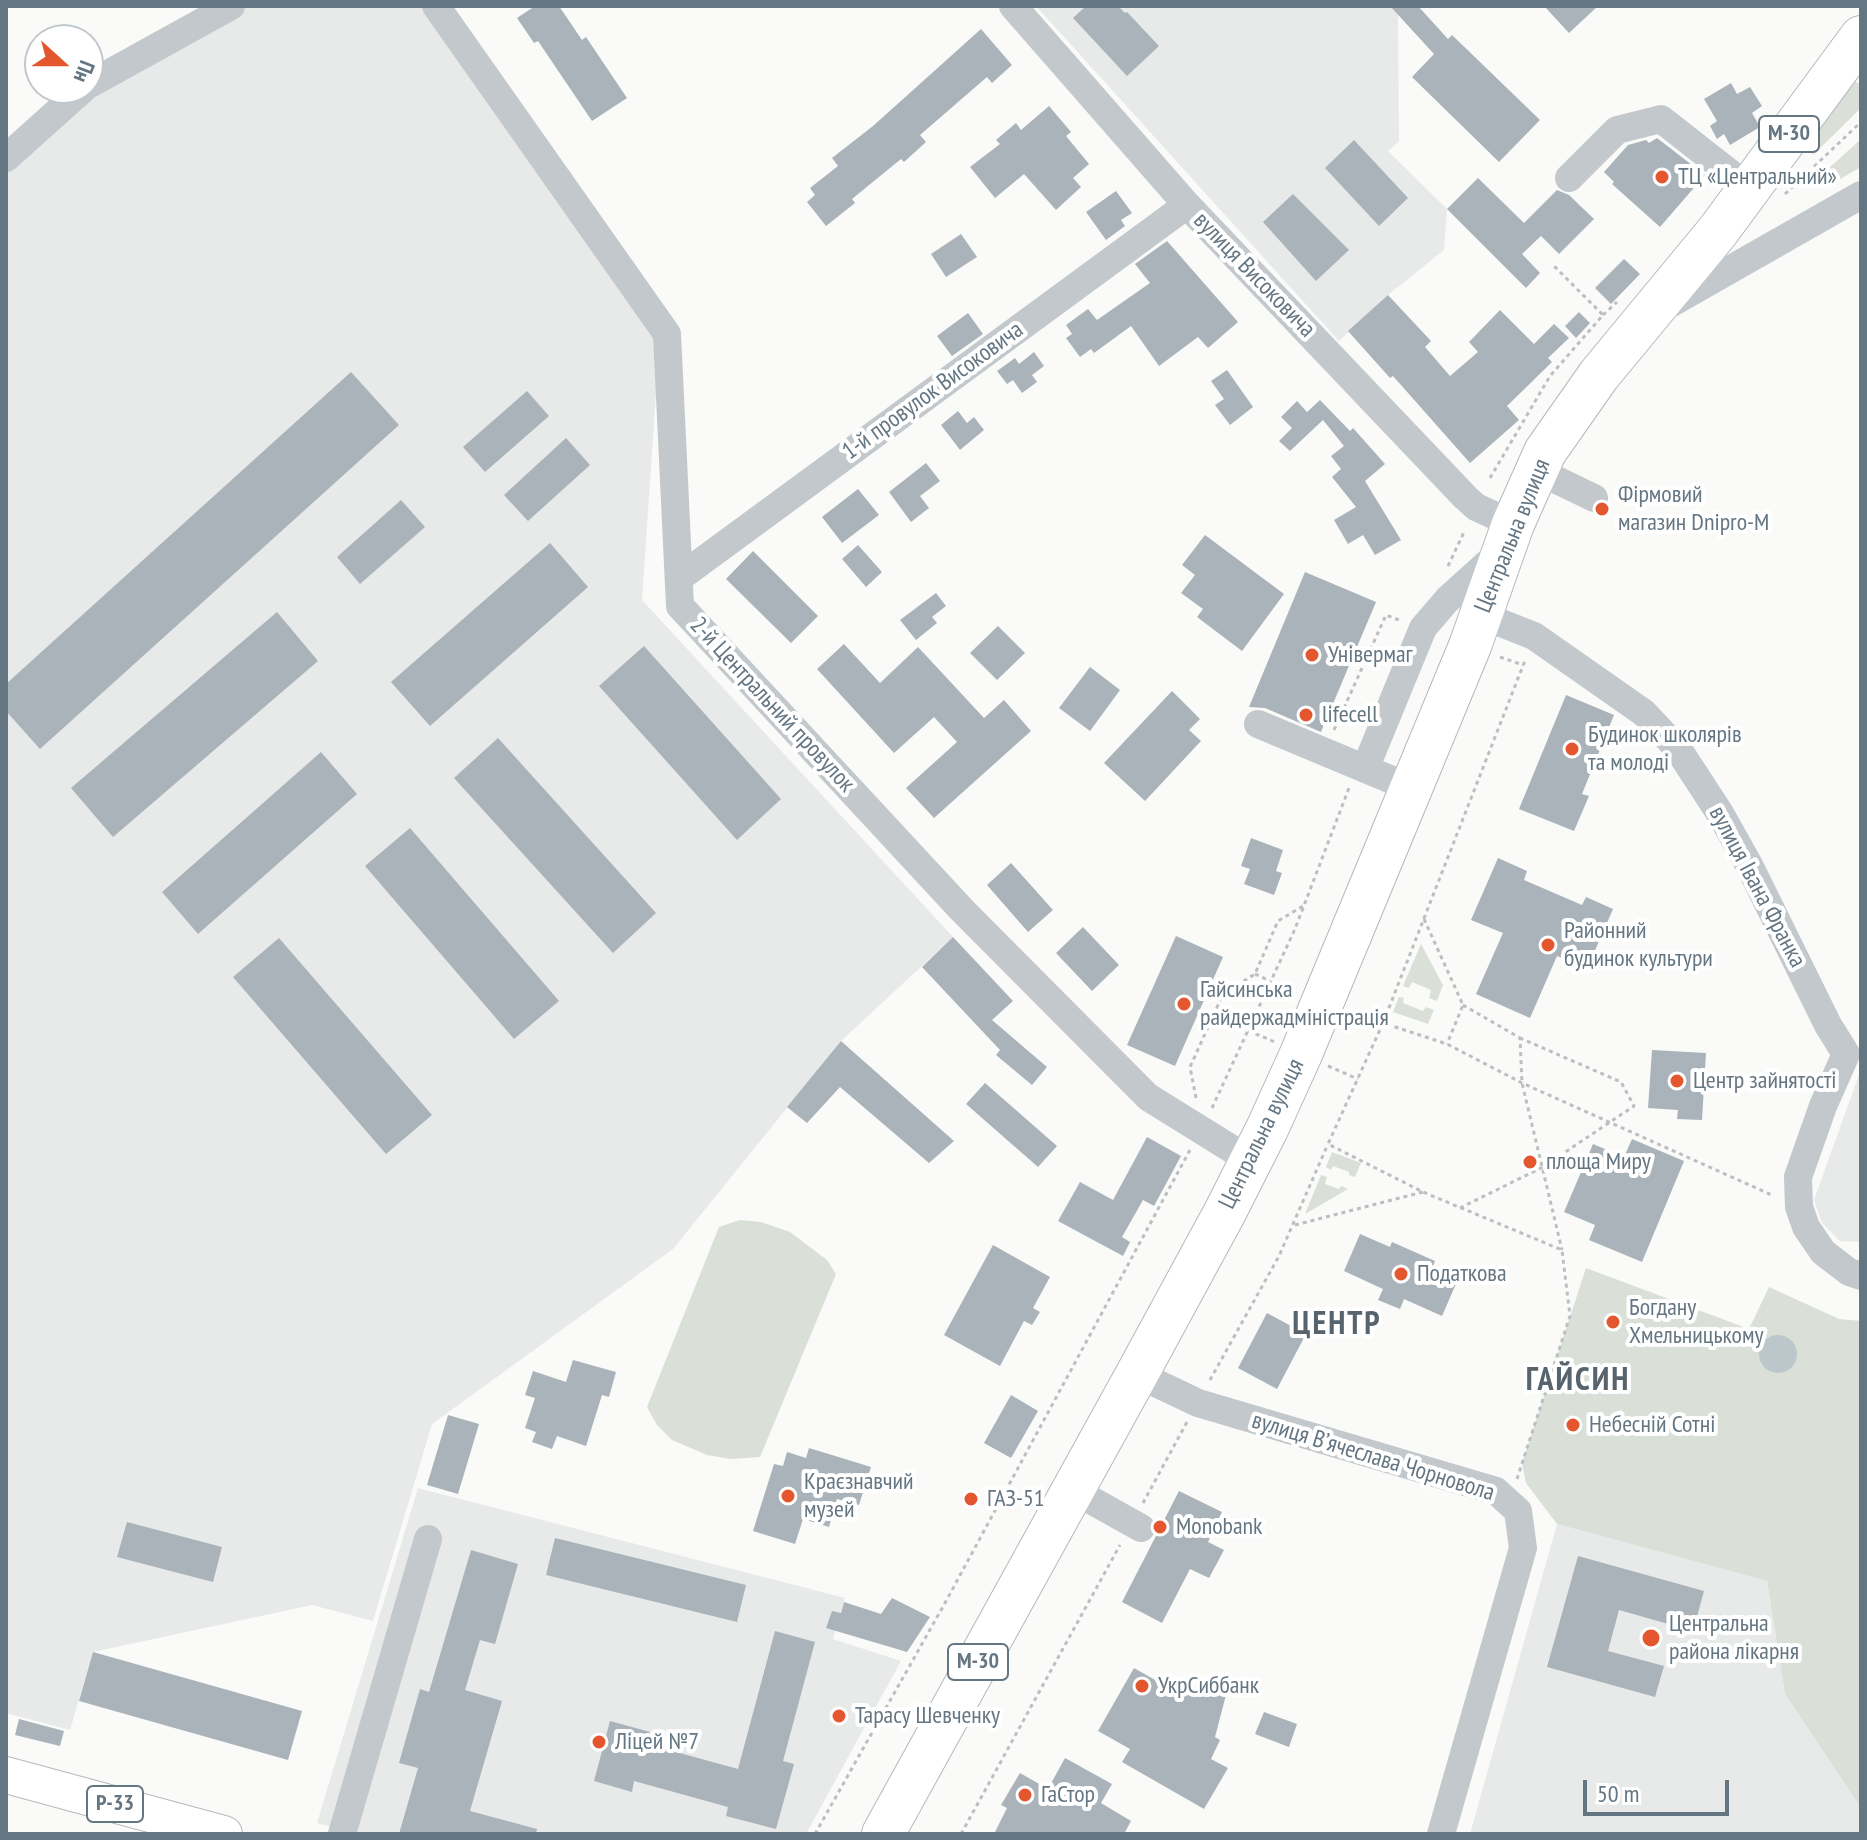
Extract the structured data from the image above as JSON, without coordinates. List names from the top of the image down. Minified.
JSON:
{"streets":{"highway":["М-30","Центральна вулиця"],"main road":["Р-33"],"street":["вулиця Високовича","1-й провулок Високовича","2-й Центральний провулок","вулиця Івана Франка","вулиця Вʼячеслава Чорновола"]},"crossings":[["М-30","Центральна вулиця"],["вулиця Високовича","1-й провулок Високовича"],["вулиця Високовича","Центральна вулиця"],["1-й провулок Високовича","2-й Центральний провулок"],["Центральна вулиця","2-й Центральний провулок"],["Центральна вулиця","вулиця Івана Франка"],["Центральна вулиця","вулиця Вʼячеслава Чорновола"]],"districts":["ЦЕНТР","ГАЙСИН"],"places":["ТЦ «Центральний»","Фірмовий магазин Dnipro-M","Універмаг","lifecell","Будинок школярів та молоді","Районний будинок культури","Гайсинська райдержадміністрація","Центр зайнятості","площа Миру","Податкова","Богдану Хмельницькому","Небесній Сотні","Краєзнавчий музей","ГАЗ-51","Monobank","Центральна района лікарня","УкрСиббанк","Тарасу Шевченку","Ліцей №7","ГаСтор"],"scale_bar":"50 m","north":"right"}
